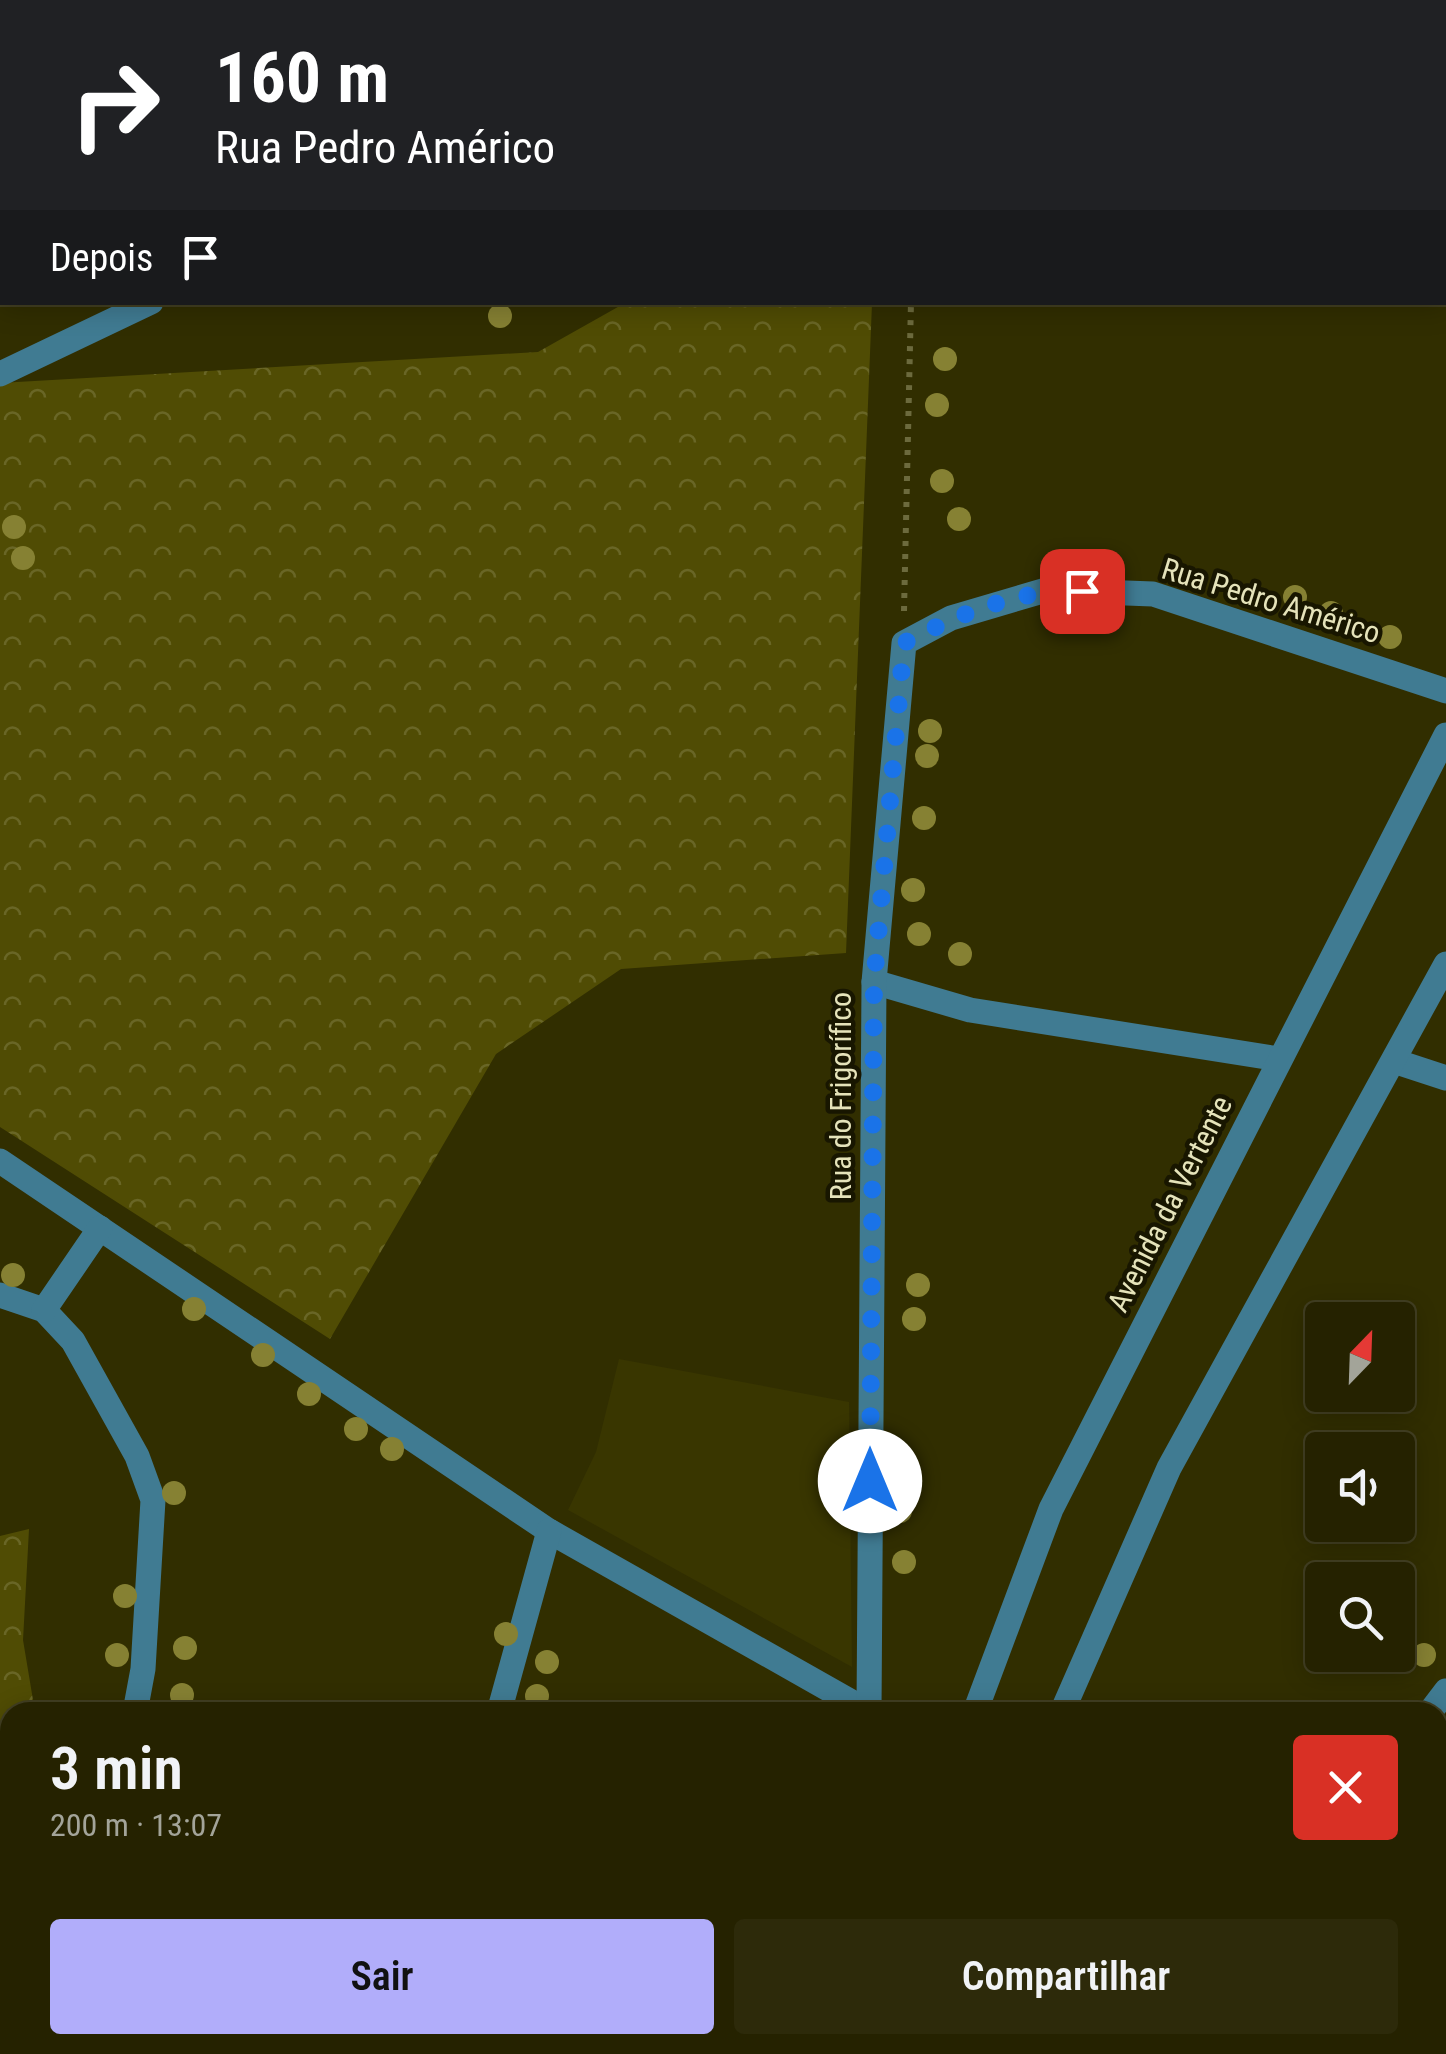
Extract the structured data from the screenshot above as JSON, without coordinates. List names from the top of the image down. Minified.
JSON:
{"streets":{"street":["Rua Pedro Américo","Rua do Frigorífico","Avenida da Vertente"]},"crossings":[["Rua Pedro Américo","Rua do Frigorífico"]],"north":"top right","page":{"turn":["160 m","Rua Pedro Américo"],"then":"Depois","heading":["3 min","200 m · 13:07"],"buttons":["Sair","Compartilhar"]}}
